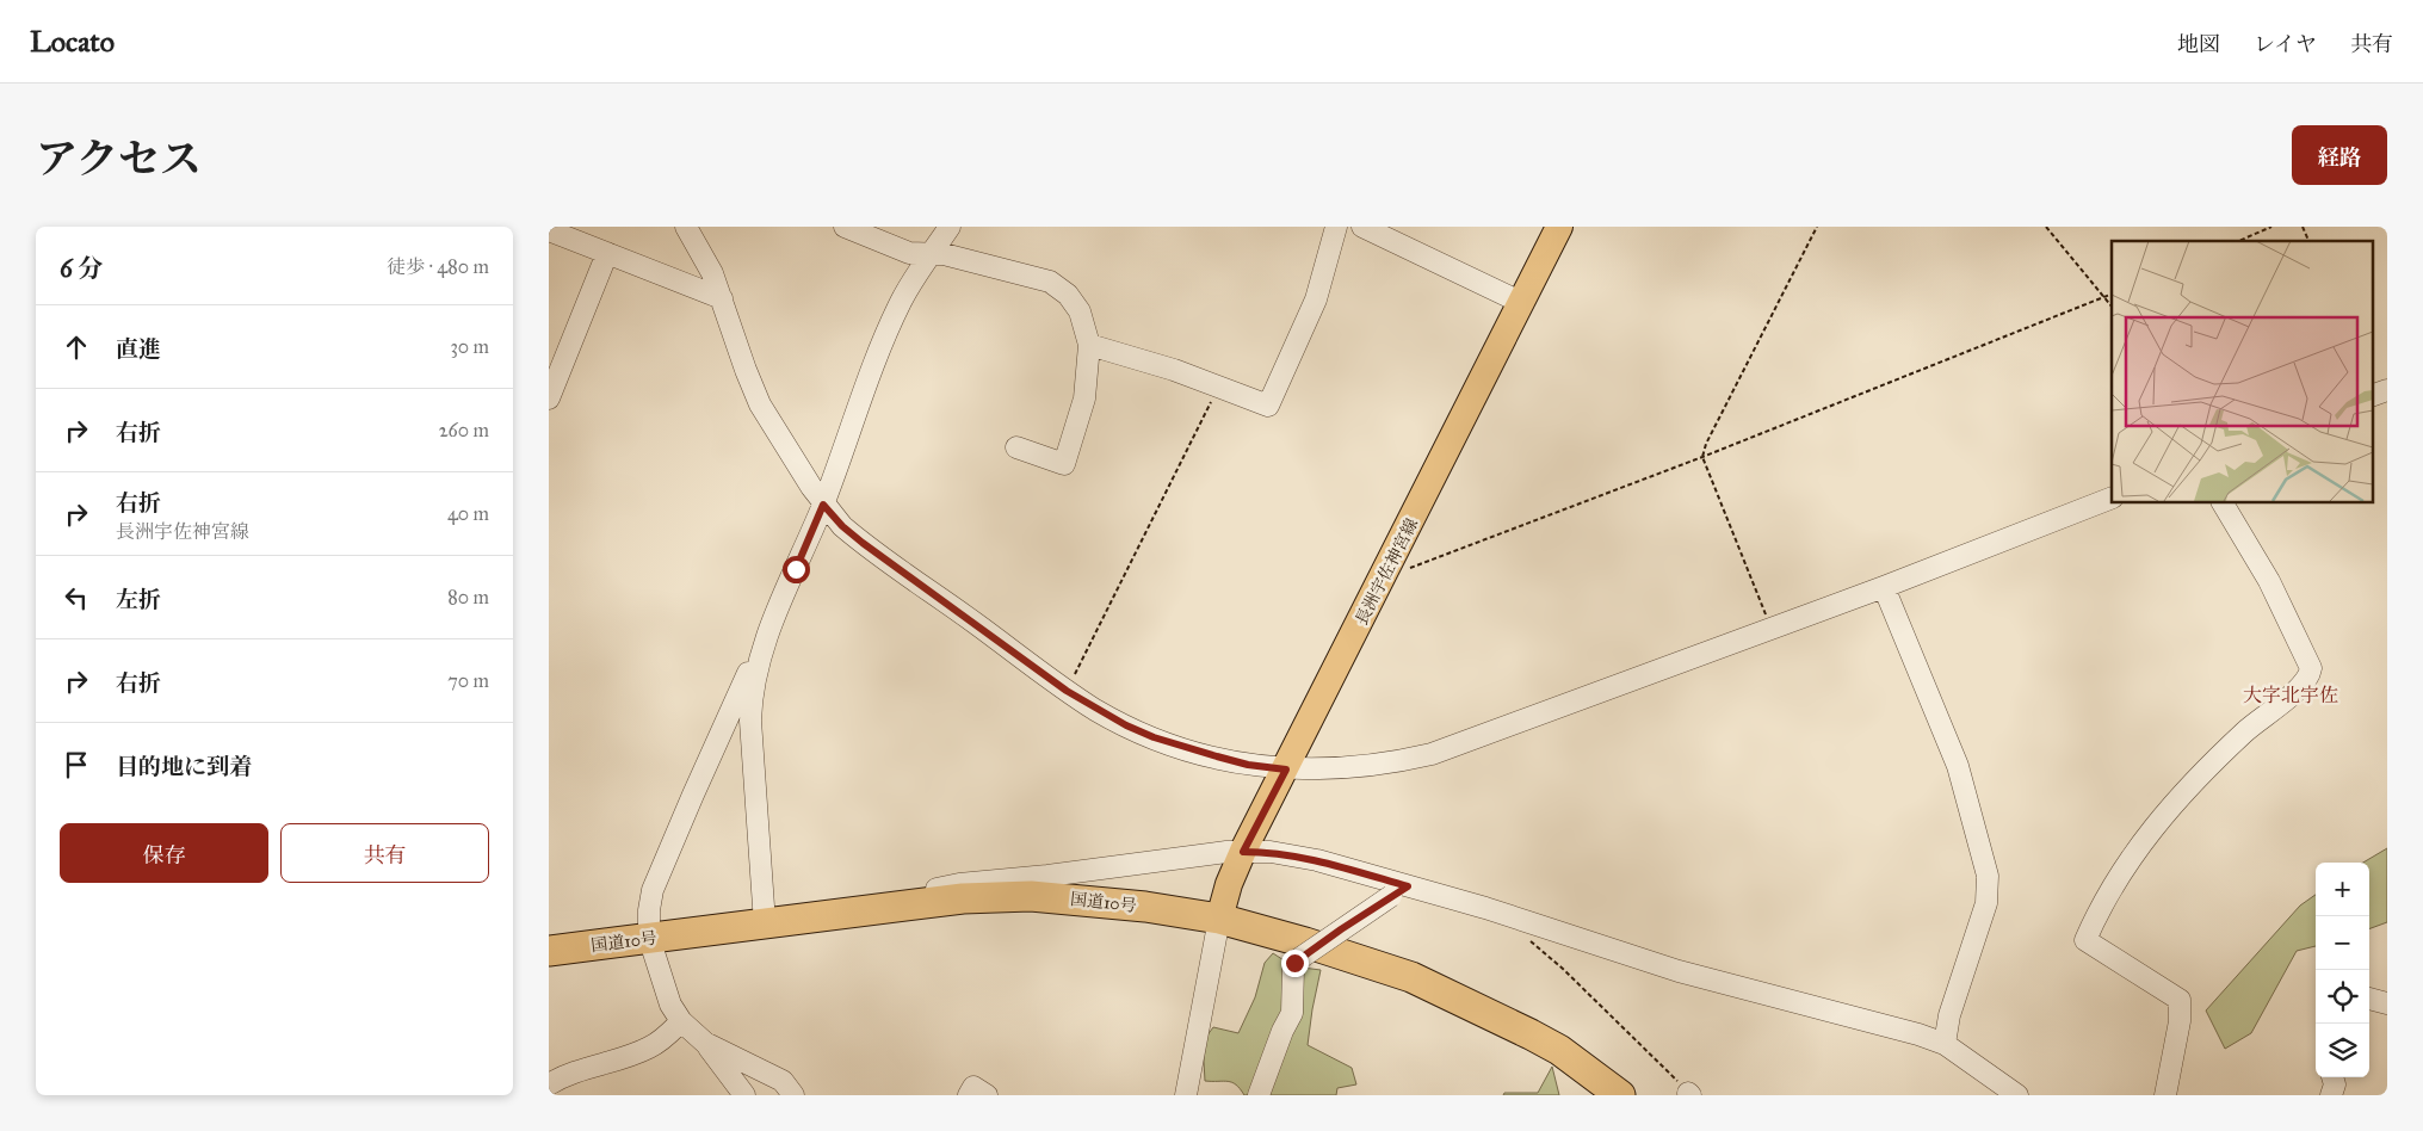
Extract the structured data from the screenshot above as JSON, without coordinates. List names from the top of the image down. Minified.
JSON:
{"streets":{"highway":["国道10号"],"main road":["長洲宇佐神宮線"]},"crossings":[["長洲宇佐神宮線","国道10号"]],"districts":["大字北宇佐"],"page":{"header":"Locato","nav":["地図","レイヤ","共有"],"title":"アクセス","buttons":["経路",["保存","共有"]],"heading":["6 分","徒歩 · 480 m"],"list":[["直進","30 m"],["右折","260 m"],["右折","長洲宇佐神宮線","40 m"],["左折","80 m"],["右折","70 m"],"目的地に到着"],"map_buttons":["+","−"]}}
